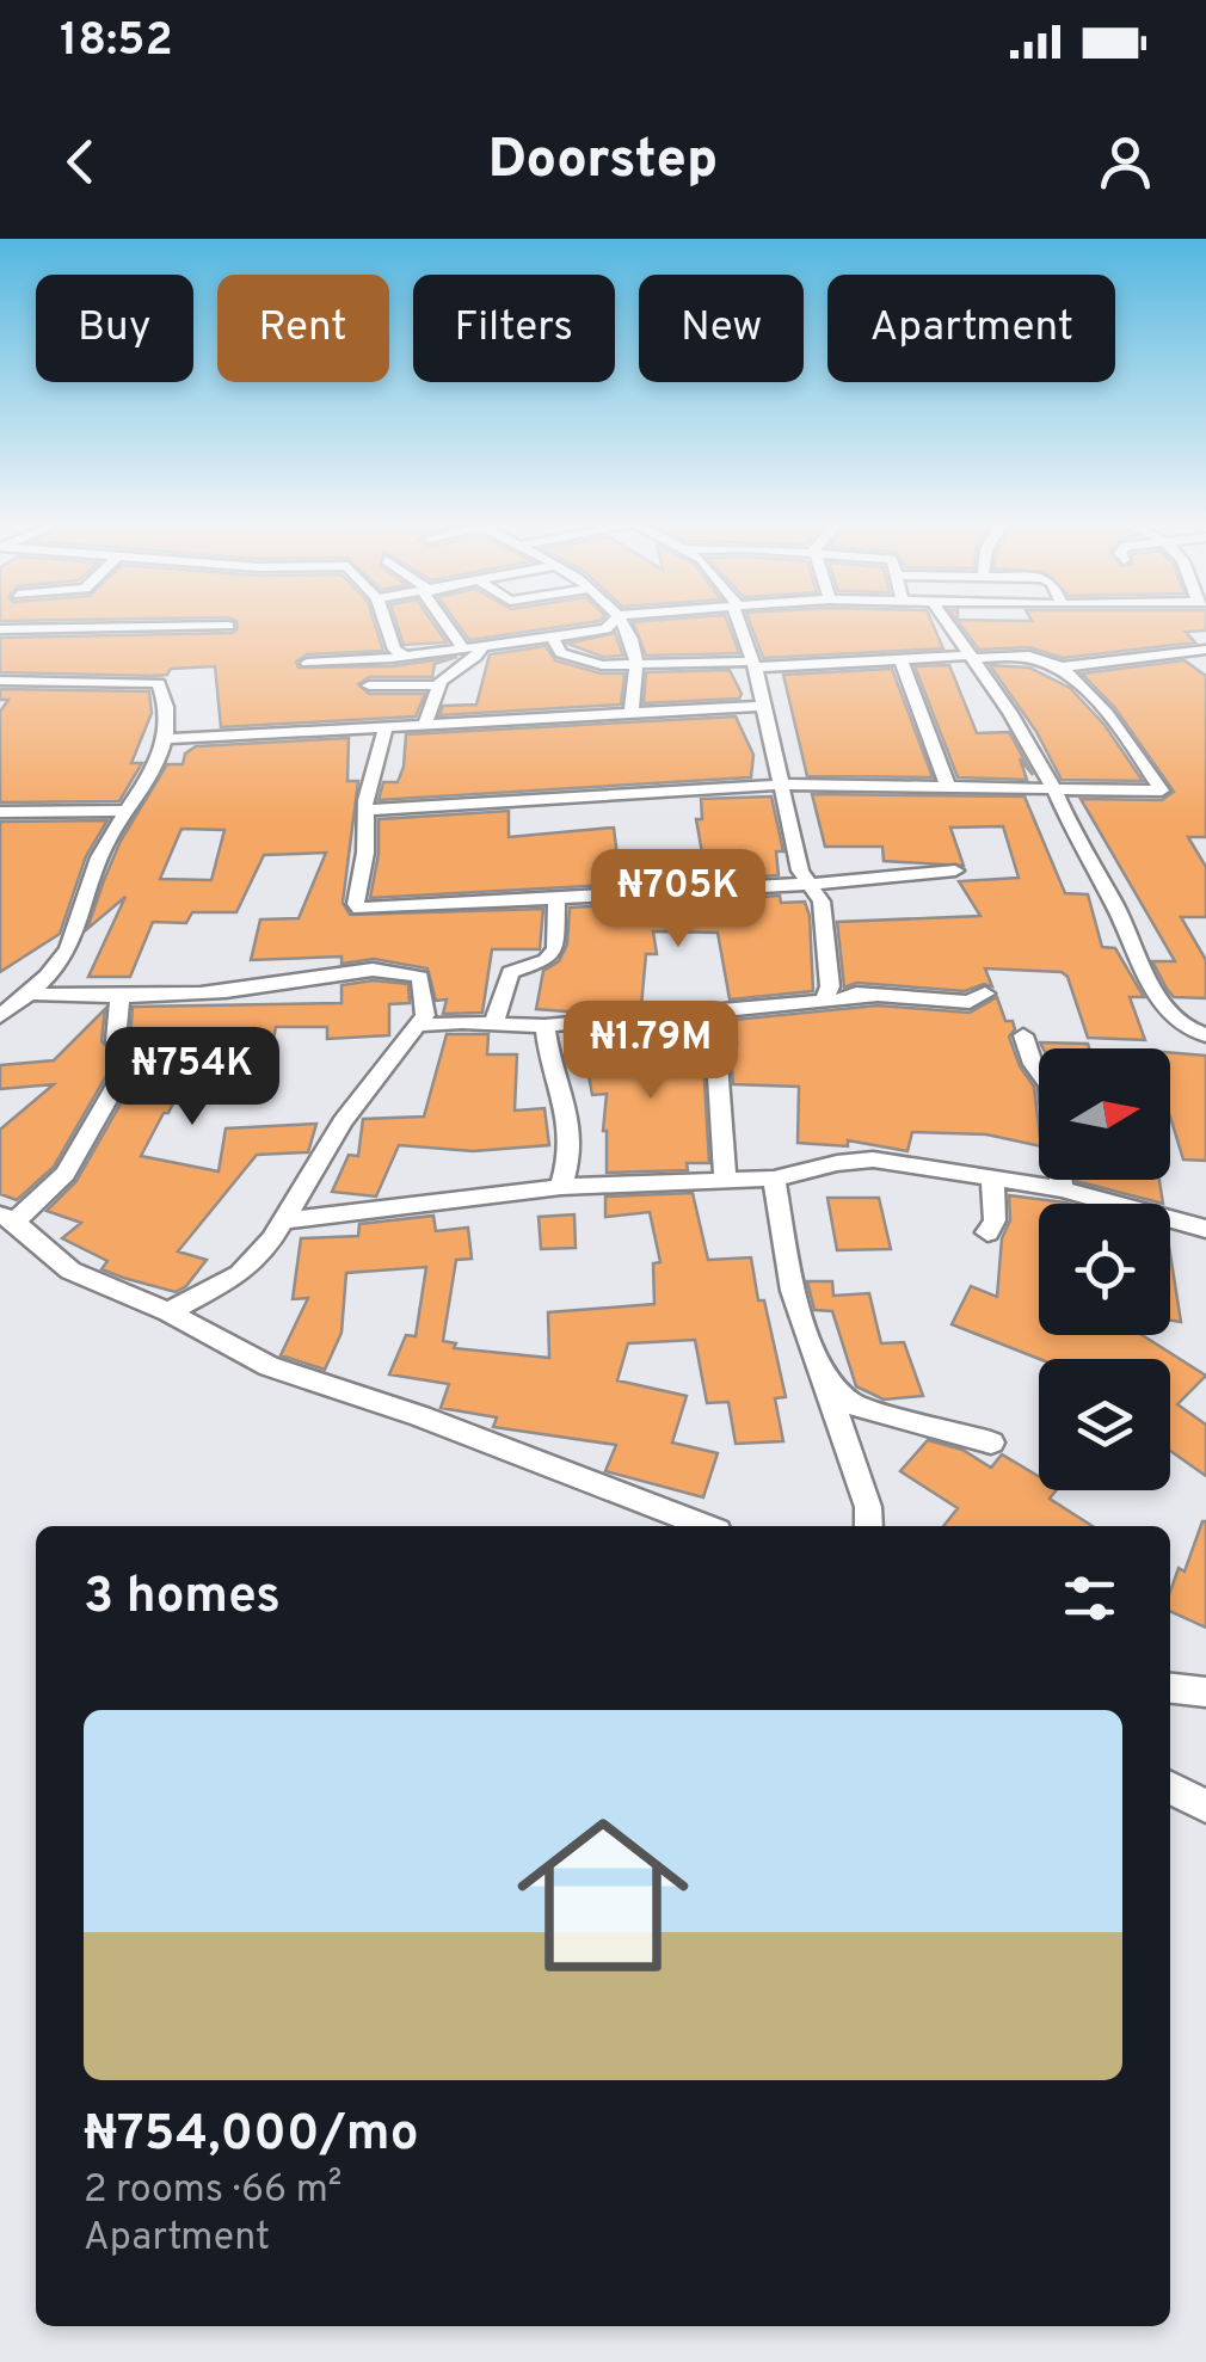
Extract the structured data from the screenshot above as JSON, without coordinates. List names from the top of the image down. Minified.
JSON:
{"north":"right","page":{"status":"18:52","header":"Doorstep","chip":["Buy","Rent","Filters","New","Apartment"],"price":["₦705K","₦1.79M","₦754K"],"heading":"3 homes","list":[{"name":"₦754,000/mo","note":"2 rooms · 66 m² · Apartment"}]}}
